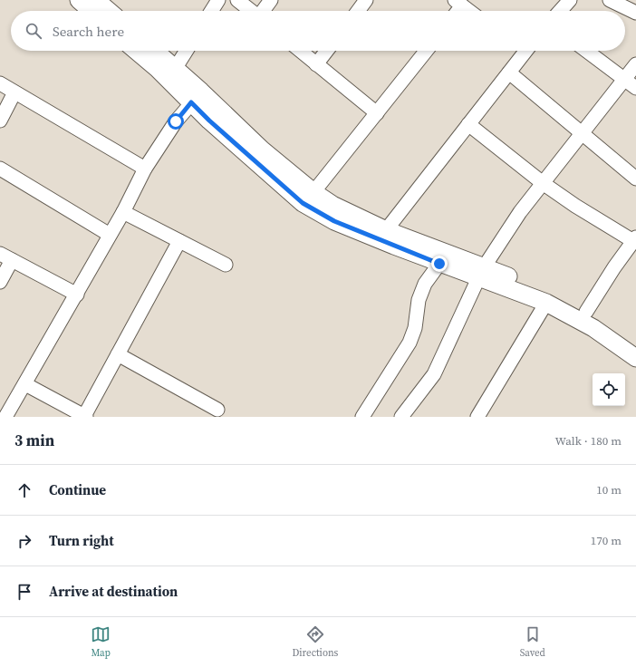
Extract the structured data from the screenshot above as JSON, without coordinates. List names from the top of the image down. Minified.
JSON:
{"page":{"search":"Search here","heading":["3 min","Walk · 180 m"],"list":[["Continue","10 m"],["Turn right","170 m"],"Arrive at destination"],"nav":["Map","Directions","Saved"]}}
